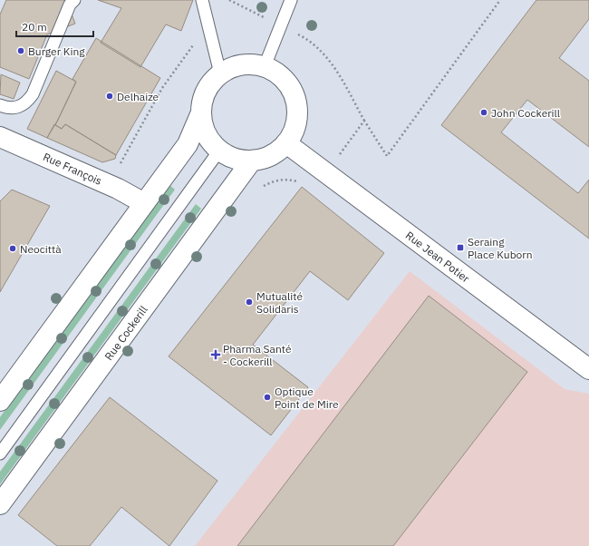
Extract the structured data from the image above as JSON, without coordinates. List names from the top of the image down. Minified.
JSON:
{"streets":{"main road":["Rue François","Rue Jean Potier","Rue Cockerill"]},"crossings":[["Rue Jean Potier","Rue Cockerill"]],"places":{"other":["Burger King","Delhaize","John Cockerill","Neocittà","Mutualité Solidaris","Optique Point de Mire"],"transit":["Seraing Place Kuborn"],"health":["Pharma Santé - Cockerill"]},"scale_bar":"20 m"}
